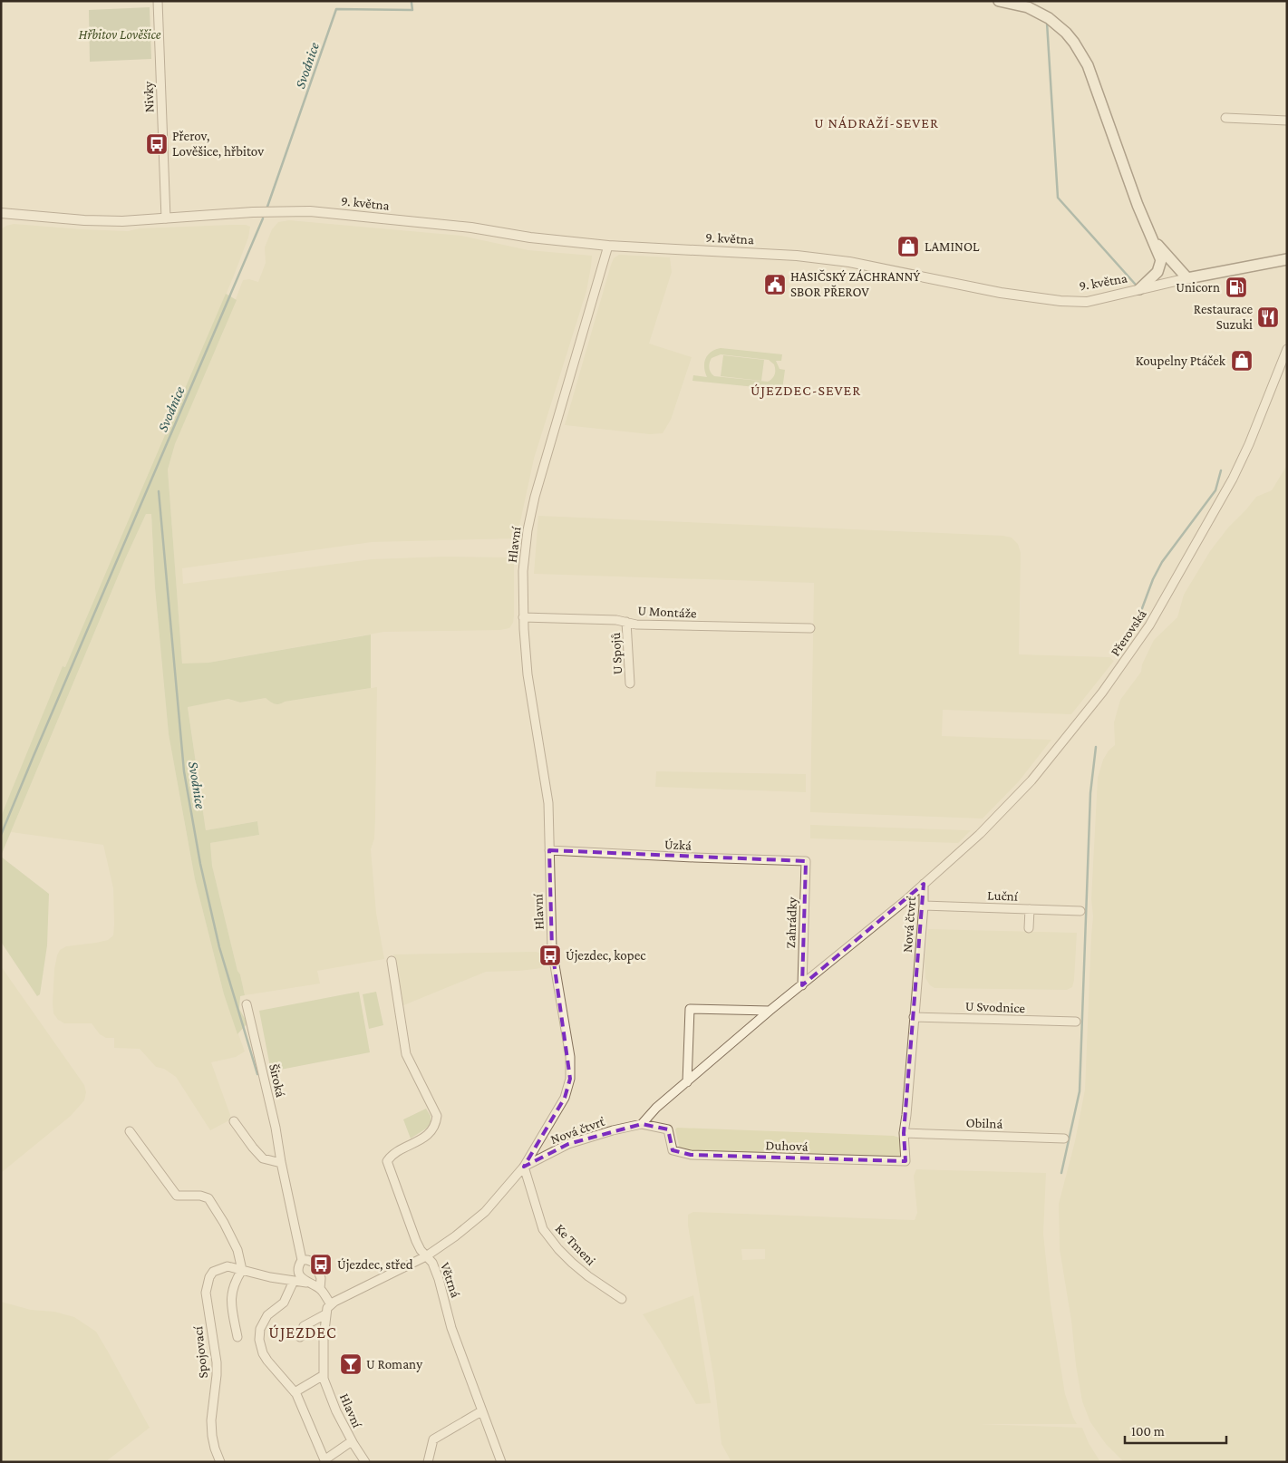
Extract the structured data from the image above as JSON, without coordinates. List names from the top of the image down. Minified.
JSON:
{"streets":{"main road":["9. května"],"street":["Nivky","Hlavní","U Montáže","Přerovská","U Spojů","Úzká","Luční","Zahrádky","Nová čtvrť","U Svodnice","Široká","Obilná","Duhová","Ke Tmeni","Větrná","Spojovací"]},"crossings":[["Nivky","9. května"],["9. května","Hlavní"],["Hlavní","U Montáže"],["Hlavní","Úzká"],["Hlavní","Nová čtvrť"],["Hlavní","Ke Tmeni"],["Hlavní","Větrná"],["U Montáže","U Spojů"],["Přerovská","Nová čtvrť"],["Úzká","Zahrádky"],["Luční","Nová čtvrť"],["Zahrádky","Nová čtvrť"],["Nová čtvrť","U Svodnice"],["Nová čtvrť","Obilná"],["Nová čtvrť","Duhová"],["Nová čtvrť","Ke Tmeni"],["Široká","Spojovací"]],"districts":["U NÁDRAŽÍ-SEVER","ÚJEZDEC-SEVER","ÚJEZDEC"],"water":["Svodnice"],"parks":["Hřbitov Lověšice"],"places":{"bus stop":["Přerov, Lověšice, hřbitov","Újezdec, kopec","Újezdec, střed"],"shop":["LAMINOL","Koupelny Ptáček"],"public building":["HASIČSKÝ ZÁCHRANNÝ SBOR PŘEROV"],"fuel station":["Unicorn"],"restaurant":["Restaurace Suzuki"],"bar":["U Romany"]},"scale_bar":"100 m"}
